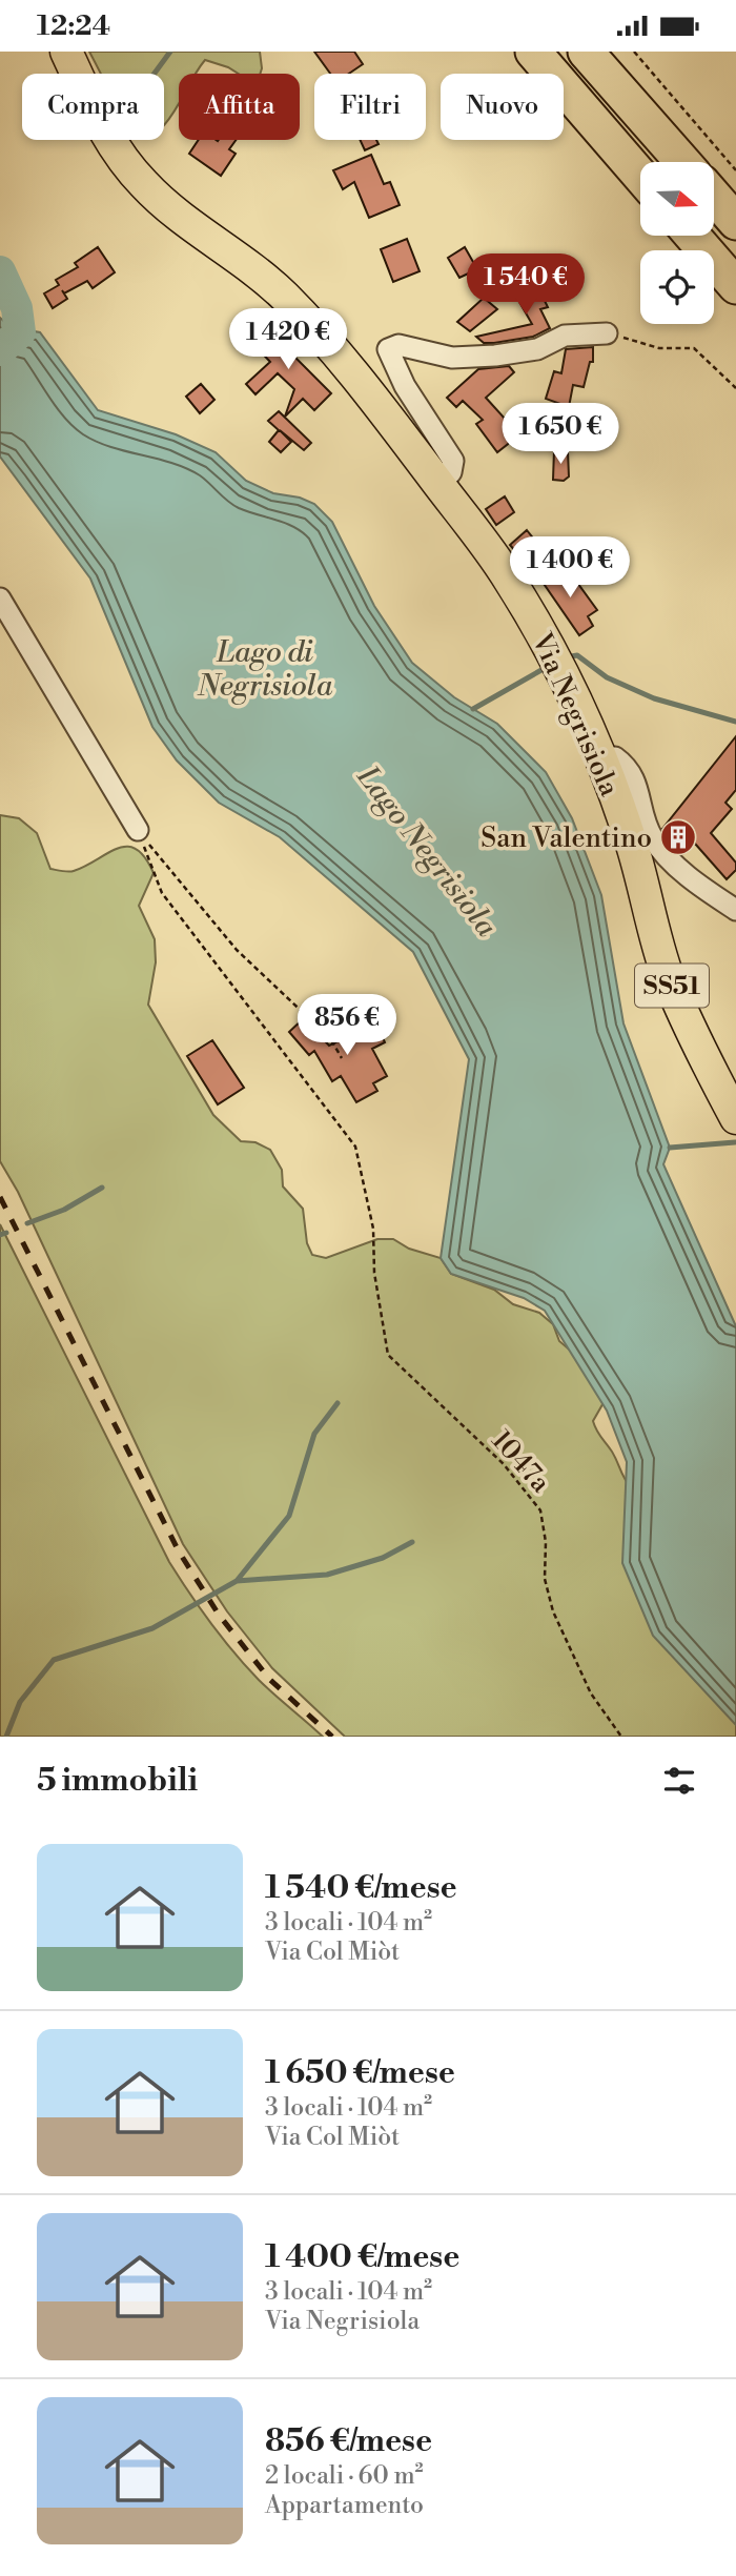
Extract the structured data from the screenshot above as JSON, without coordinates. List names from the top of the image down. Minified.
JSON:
{"streets":{"main road":["Via Negrisiola","SS51"],"path":["1047a"]},"water":["Lago di Negrisiola","Lago Negrisiola"],"places":{"building":["San Valentino"]},"north":"right","page":{"status":"12:24","chip":["Compra","Affitta","Filtri","Nuovo"],"price":["1 540 €","1 420 €","1 650 €","1 400 €","856 €"],"heading":"5 immobili","list":[{"name":"1 540 €/mese","note":"3 locali · 104 m² · Via Col Miòt"},{"name":"1 650 €/mese","note":"3 locali · 104 m² · Via Col Miòt"},{"name":"1 400 €/mese","note":"3 locali · 104 m² · Via Negrisiola"},{"name":"856 €/mese","note":"2 locali · 60 m² · Appartamento"}]}}
